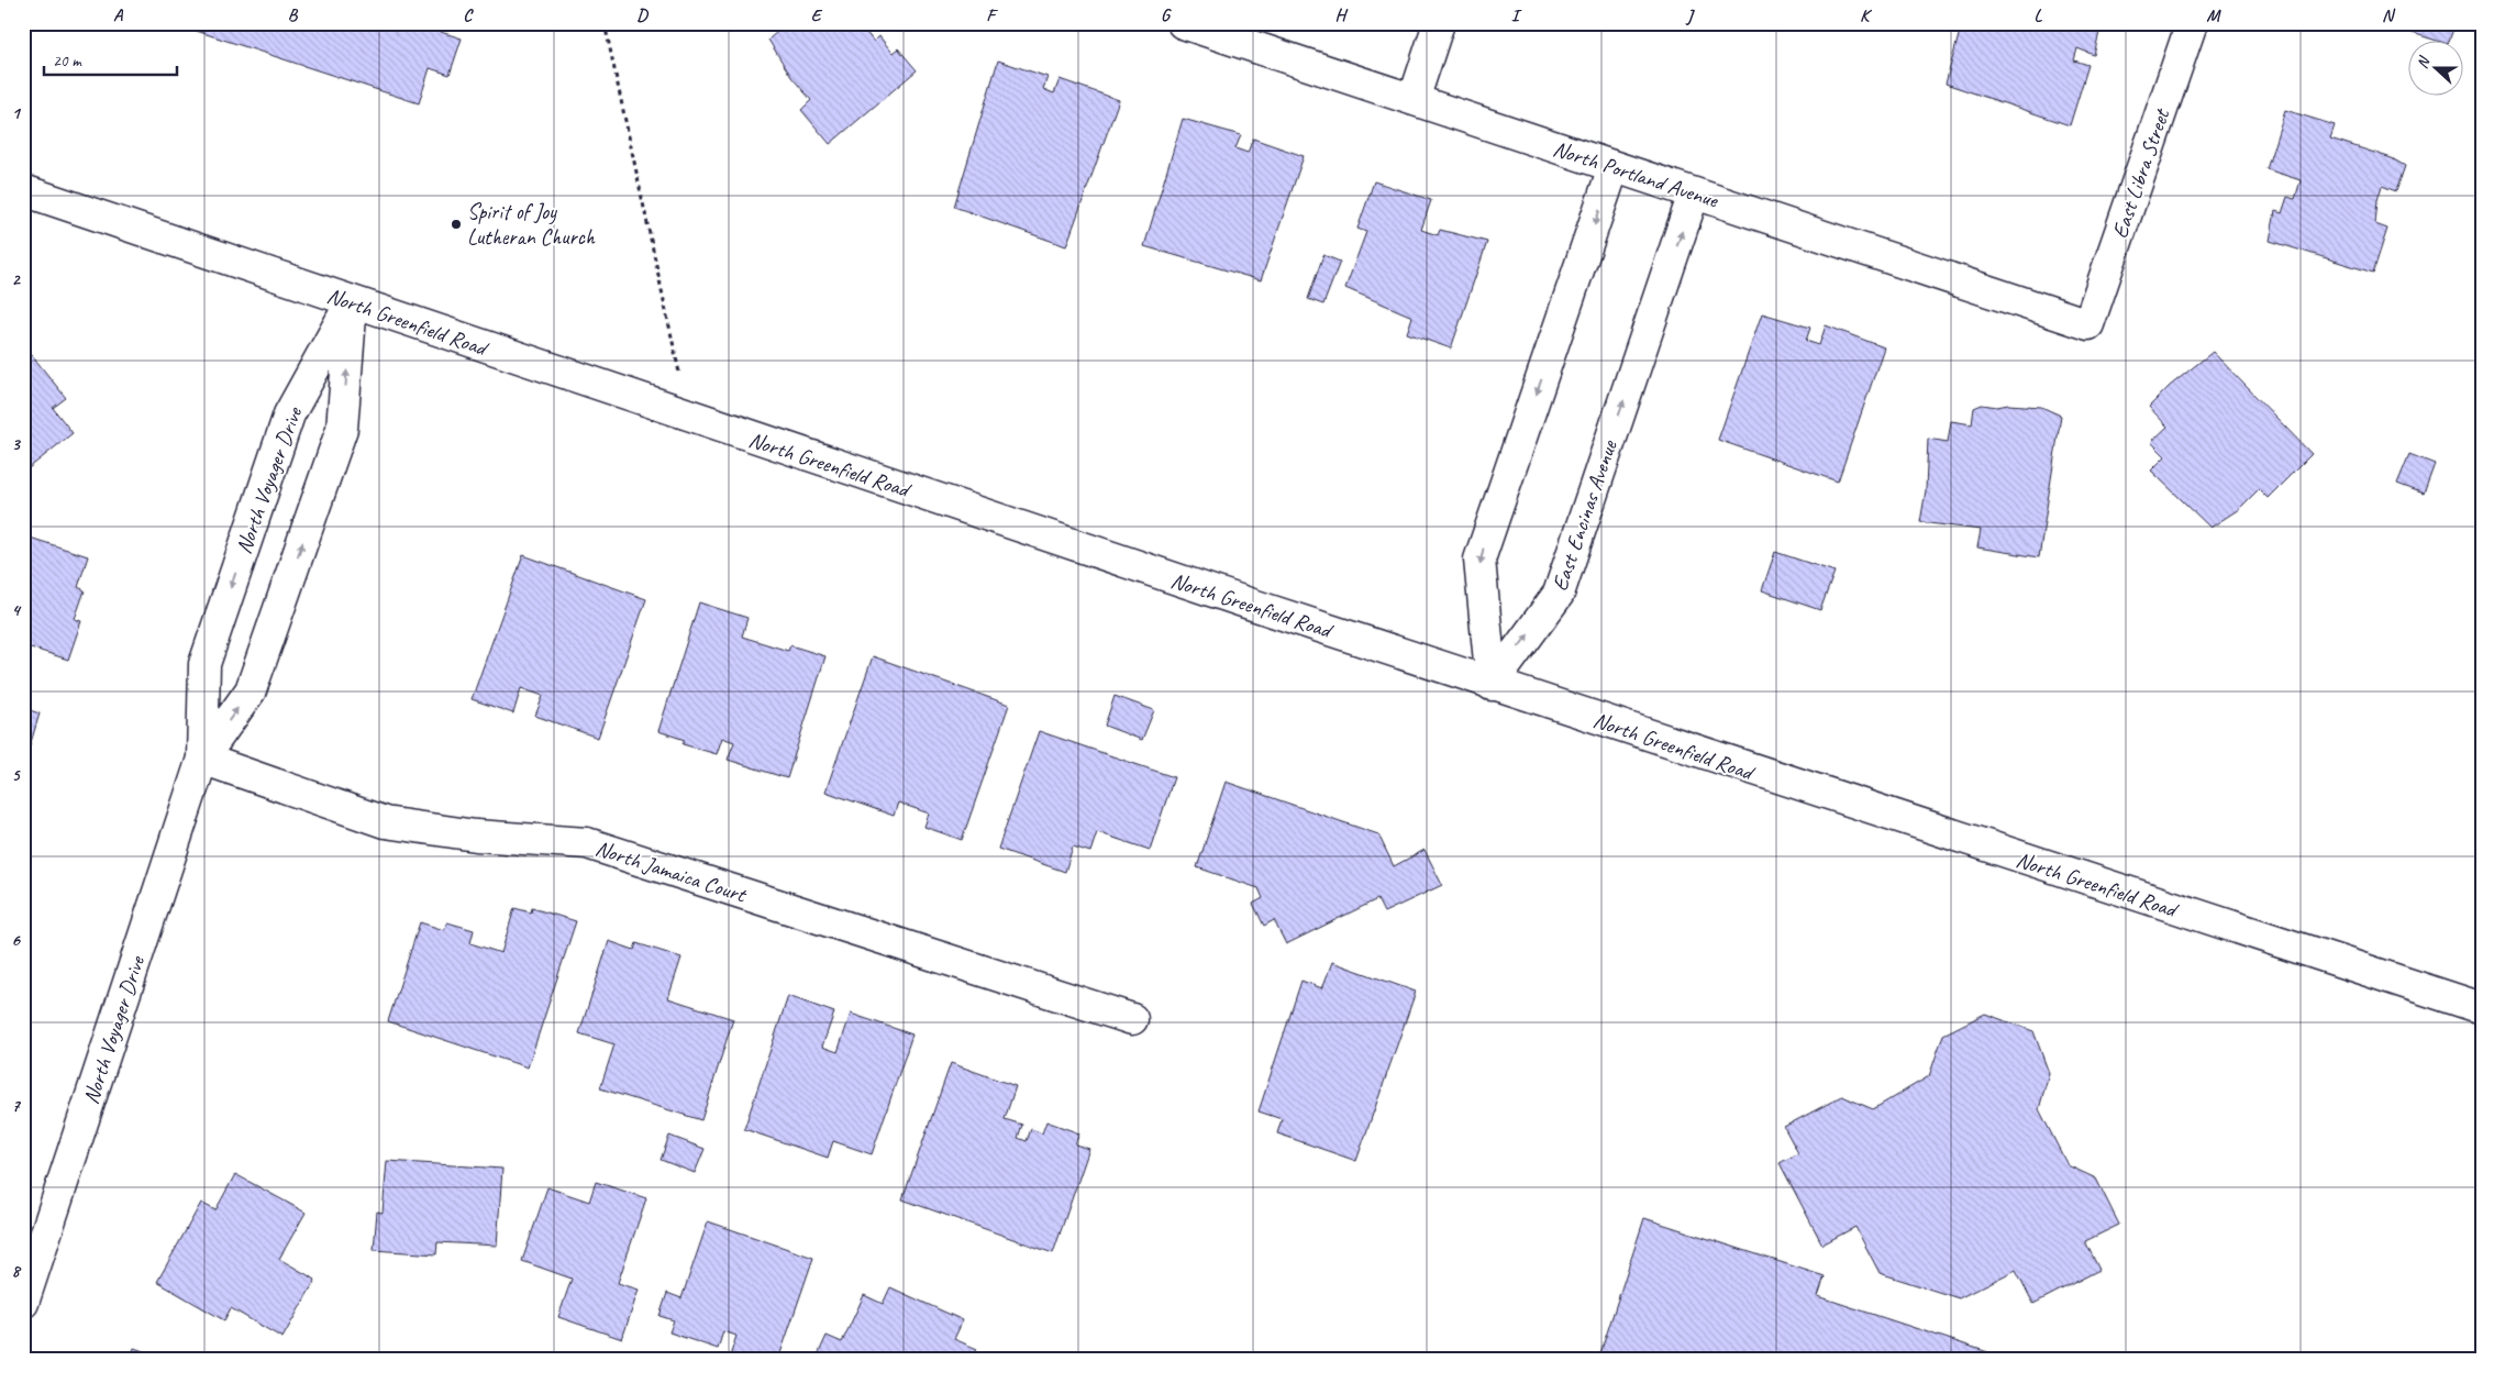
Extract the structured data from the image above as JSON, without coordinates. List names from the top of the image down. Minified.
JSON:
{"streets":{"street":["North Portland Avenue","East Libra Street","North Greenfield Road","North Voyager Drive","East Encinas Avenue","North Jamaica Court"]},"crossings":[["North Portland Avenue","East Libra Street"],["North Portland Avenue","East Encinas Avenue"],["North Greenfield Road","North Voyager Drive"],["North Greenfield Road","East Encinas Avenue"],["North Voyager Drive","North Jamaica Court"]],"places":["Spirit of Joy Lutheran Church"],"scale_bar":"20 m","north":"left","grid":{"columns":["A","B","C","D","E","F","G","H","I","J","K","L","M","N"],"rows":["1","2","3","4","5","6","7","8"]}}
